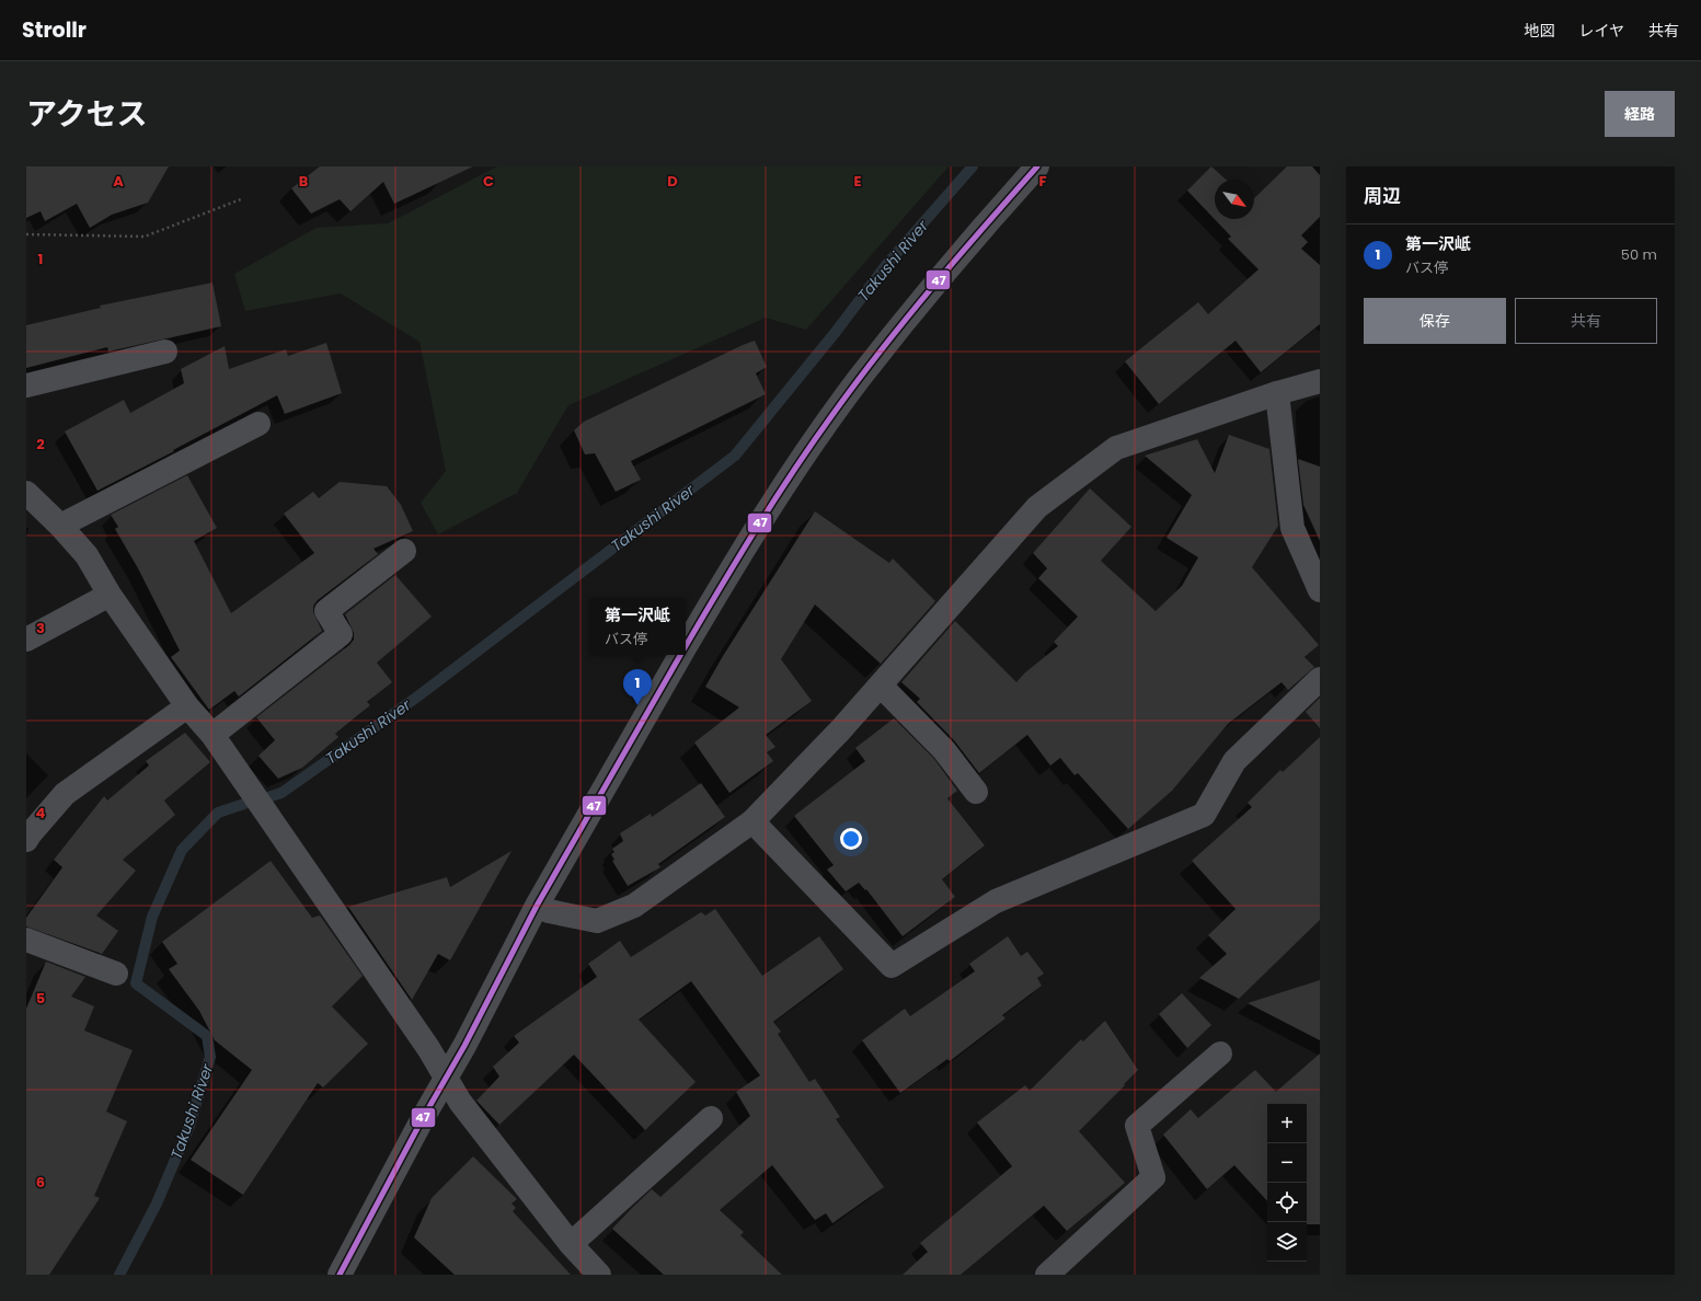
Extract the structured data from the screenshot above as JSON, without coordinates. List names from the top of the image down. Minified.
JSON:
{"water":["Takushi River"],"lines":["transit line 47"],"north":"bottom right","page":{"header":"Strollr","nav":["地図","レイヤ","共有"],"title":"アクセス","buttons":["経路",["保存","共有"]],"heading":"周辺","list":[{"mark":"1","name":"第一沢岻","note":"バス停","value":"50 m"}],"popup":["第一沢岻","バス停"],"pins":"1","map_buttons":["+","−"]},"grid":{"columns":["A","B","C","D","E","F"],"rows":["1","2","3","4","5","6"]}}
